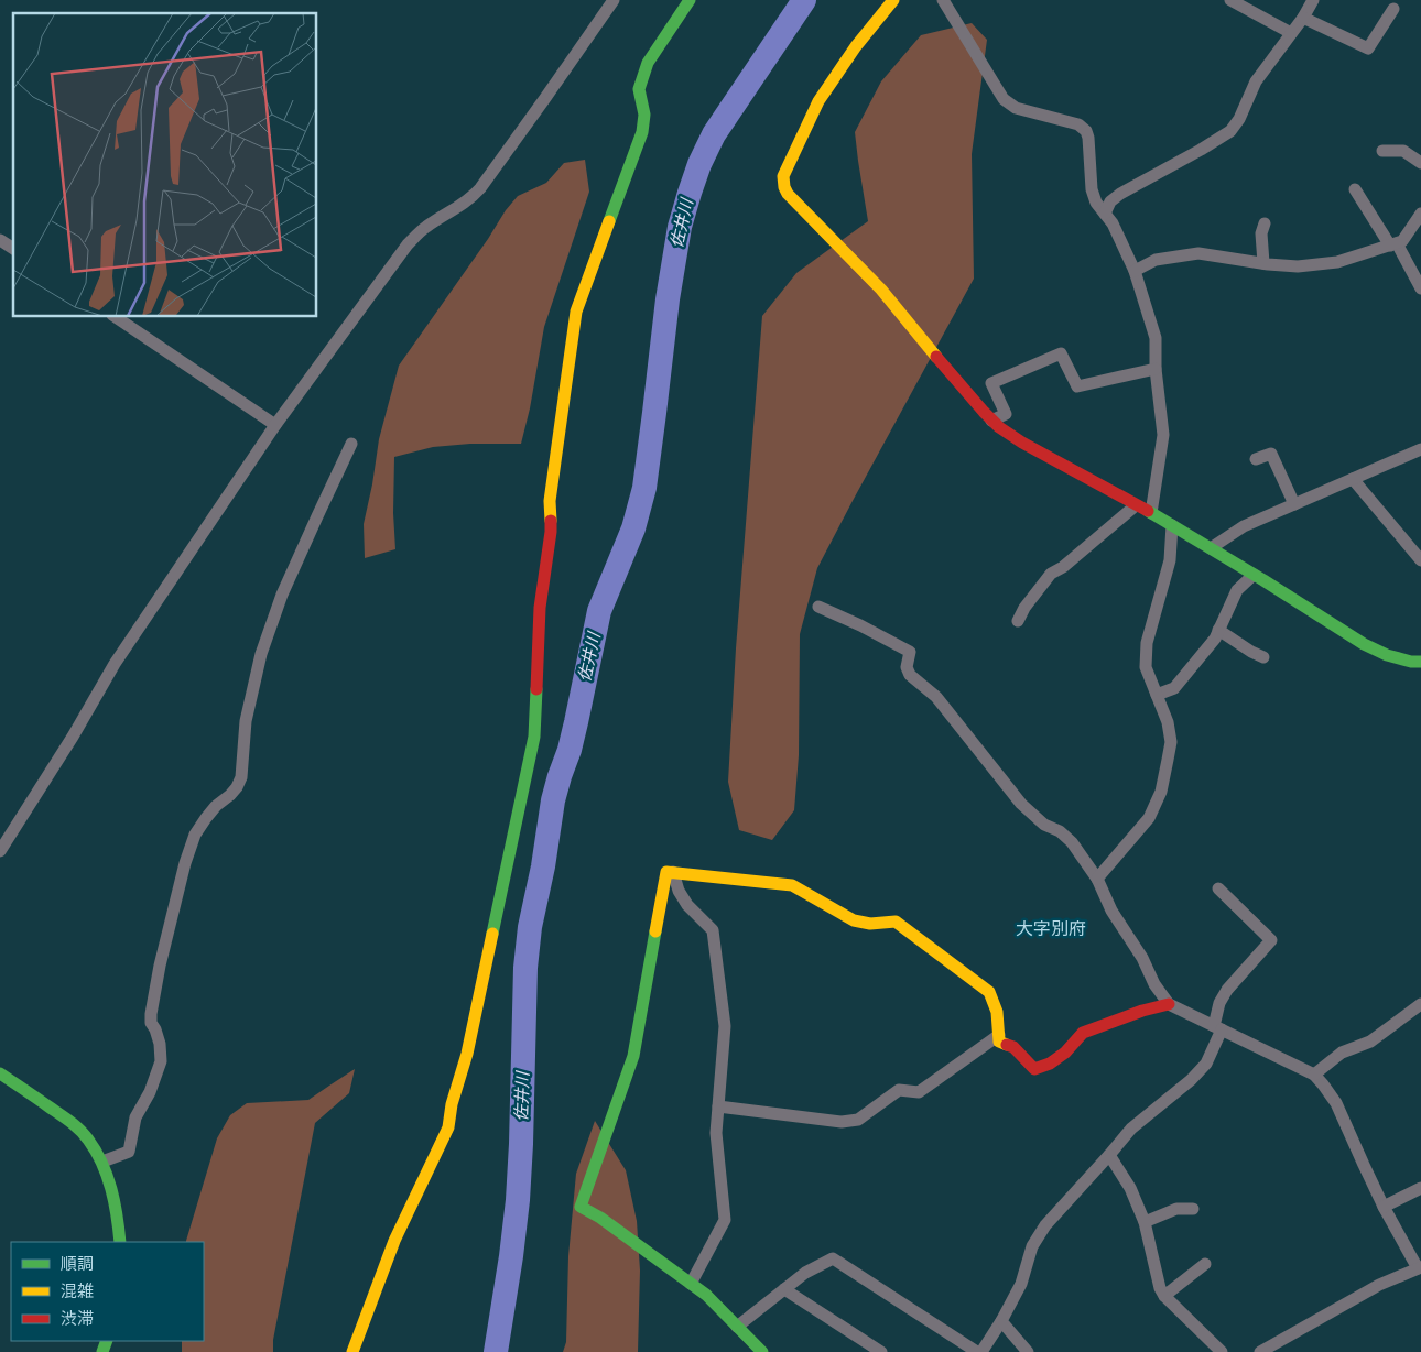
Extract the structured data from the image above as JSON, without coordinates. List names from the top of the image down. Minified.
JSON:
{"districts":["大字別府"],"water":["佐井川"],"legend":["順調","混雑","渋滞"]}
